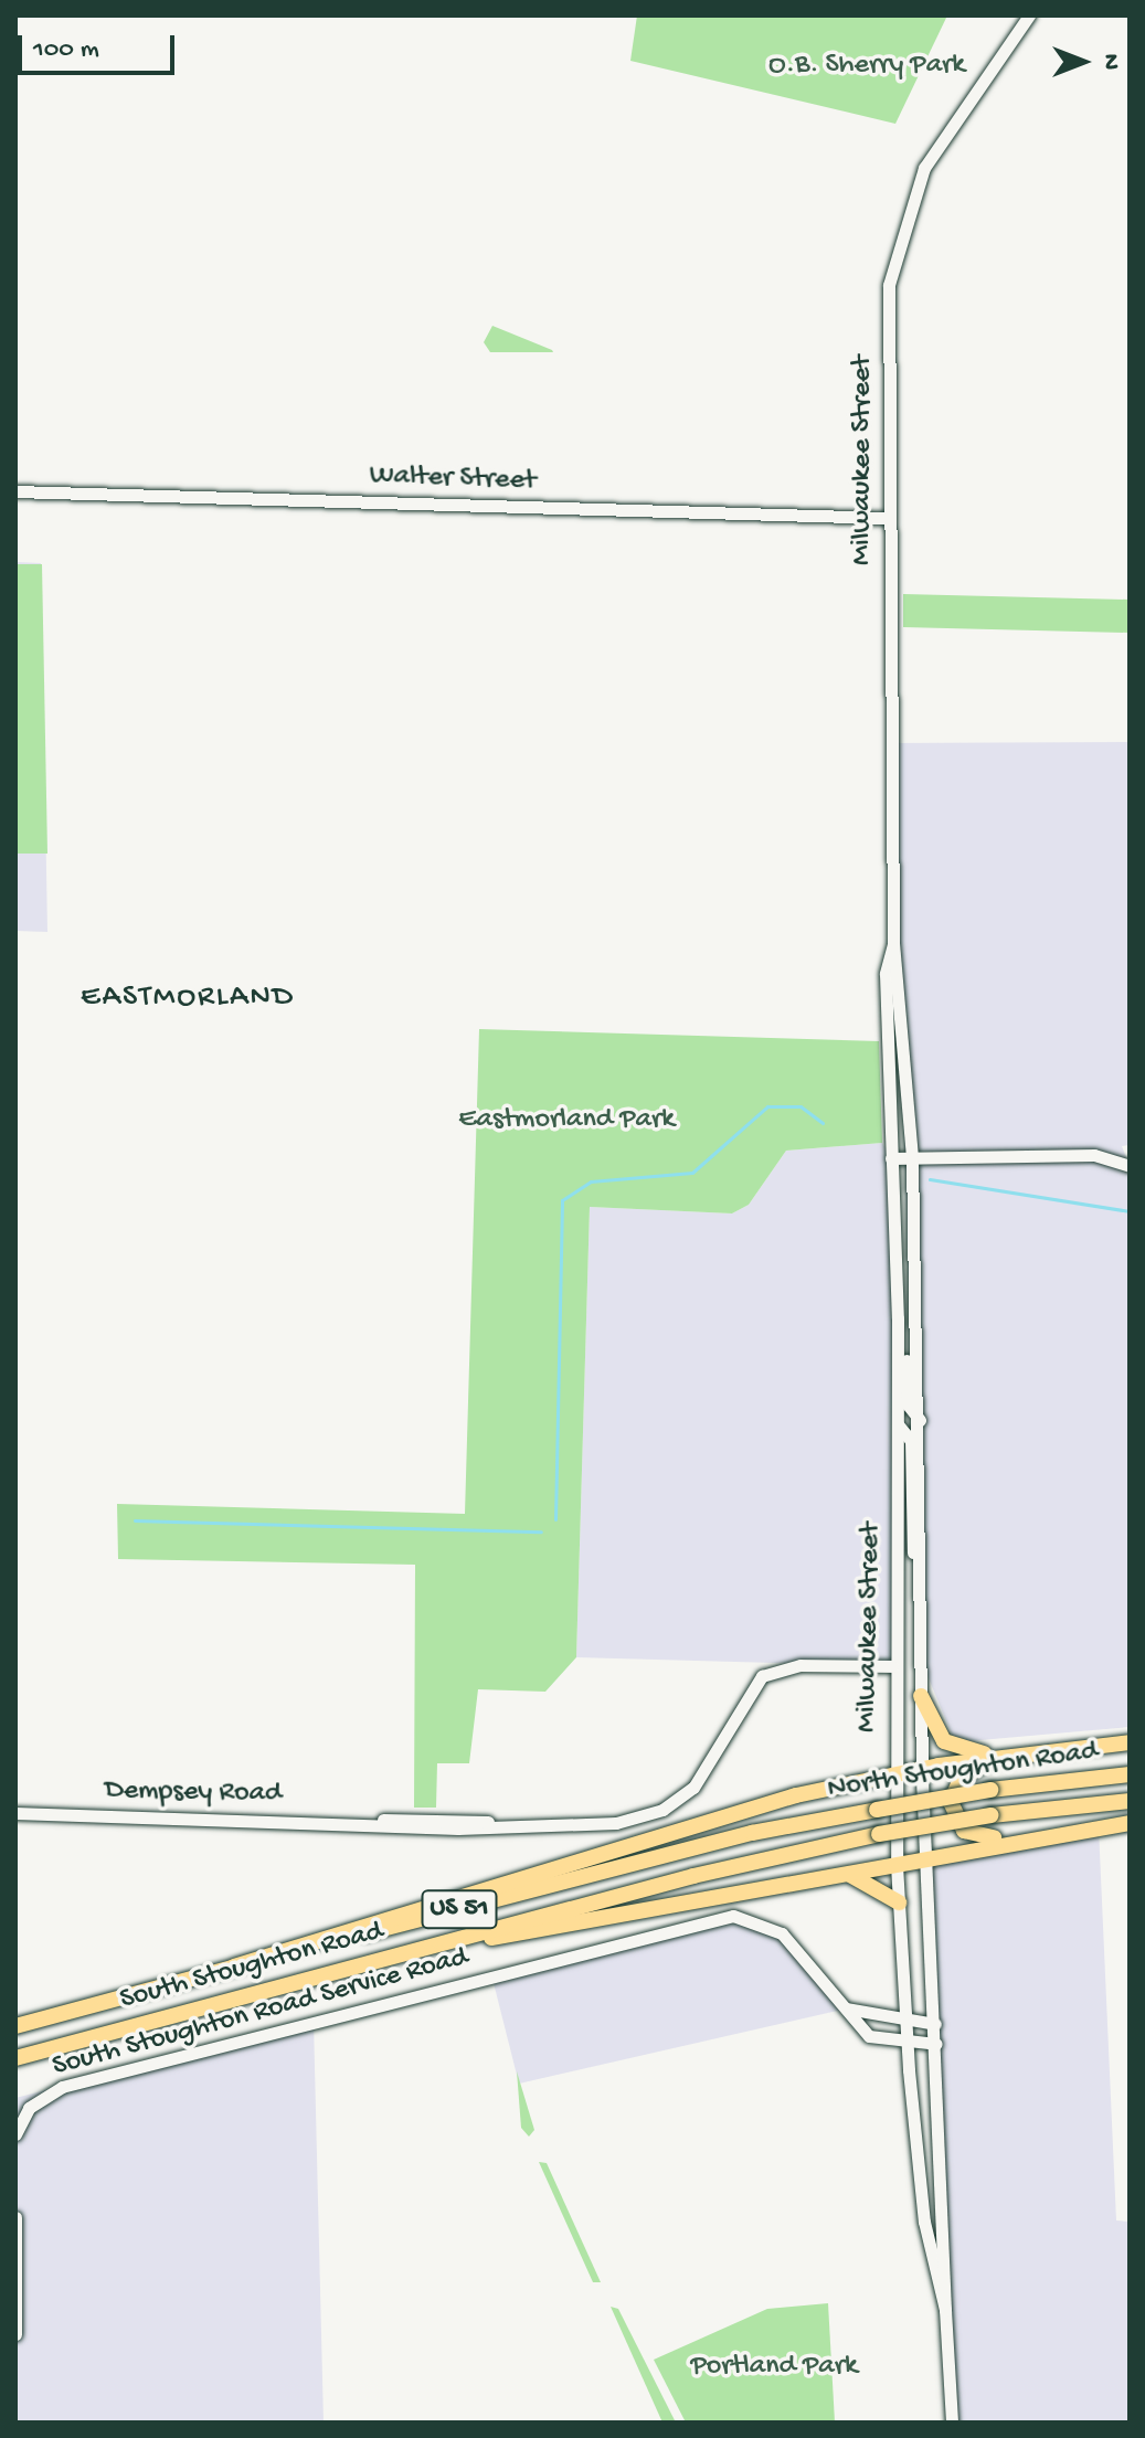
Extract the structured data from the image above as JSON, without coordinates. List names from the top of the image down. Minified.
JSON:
{"streets":{"main road":["North Stoughton Road","US 51","South Stoughton Road"],"street":["Milwaukee Street","Walter Street","Dempsey Road","South Stoughton Road Service Road"]},"crossings":[["Milwaukee Street","Walter Street"],["Milwaukee Street","Dempsey Road"],["Milwaukee Street","South Stoughton Road Service Road"],["North Stoughton Road","South Stoughton Road"]],"districts":["EASTMORLAND"],"parks":["O.B. Sherry Park","Eastmorland Park","Portland Park"],"scale_bar":"100 m","north":"right"}
